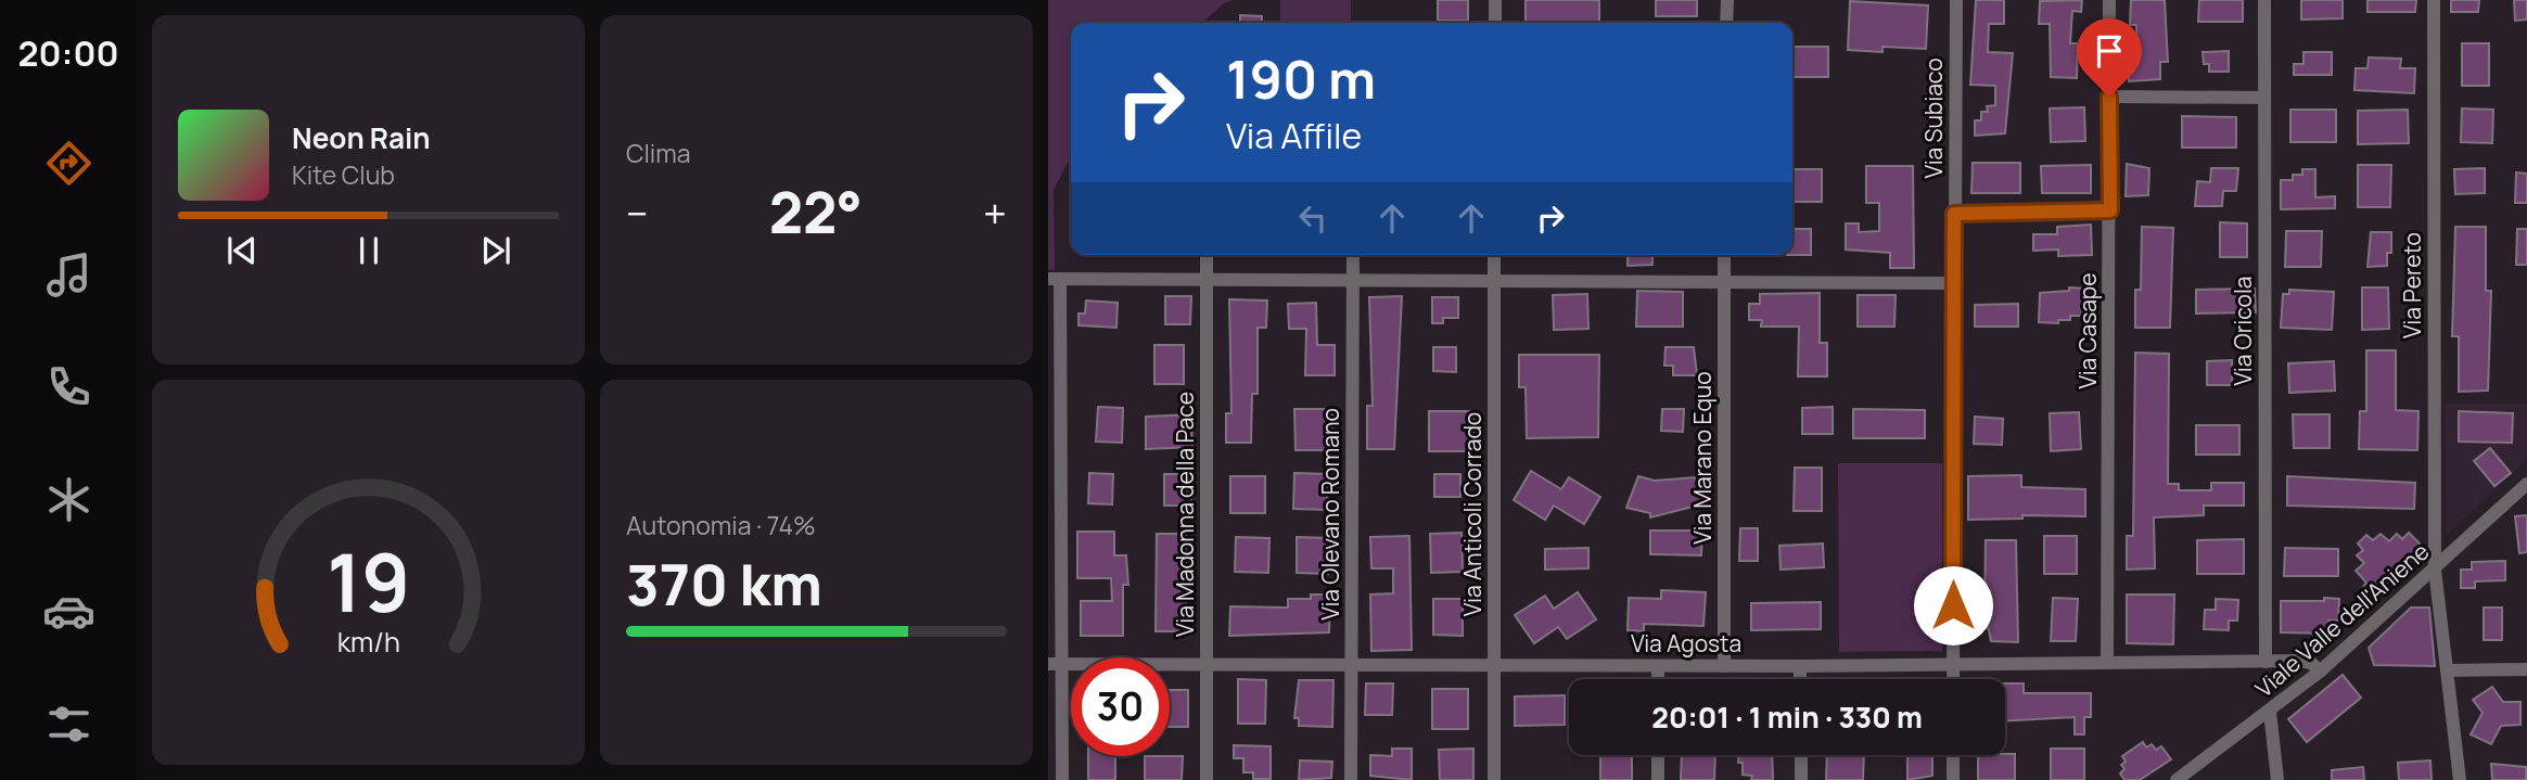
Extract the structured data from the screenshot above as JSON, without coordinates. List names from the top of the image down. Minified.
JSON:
{"streets":{"street":["Via Subiaco","Via Pereto","Via Casape","Via Oricola","Via Marano Equo","Via Madonna della Pace","Via Olevano Romano","Via Anticoli Corrado","Viale Valle dell'Aniene","Via Agosta"]},"crossings":[["Via Subiaco","Via Agosta"],["Via Pereto","Viale Valle dell'Aniene"],["Via Casape","Via Agosta"],["Via Oricola","Via Agosta"],["Via Marano Equo","Via Agosta"],["Via Madonna della Pace","Via Agosta"],["Via Olevano Romano","Via Agosta"],["Via Anticoli Corrado","Via Agosta"],["Viale Valle dell'Aniene","Via Agosta"]],"page":{"tabs":"20:00","tile":["Clima",["Autonomia · 74%","370 km"]],"turn":["190 m","Via Affile"],"song":["Neon Rain","Kite Club"],"heat":["−","22°","+"],"limit":"30","trip":"20:01 · 1 min · 330 m","gauge":["19","km/h"]}}
